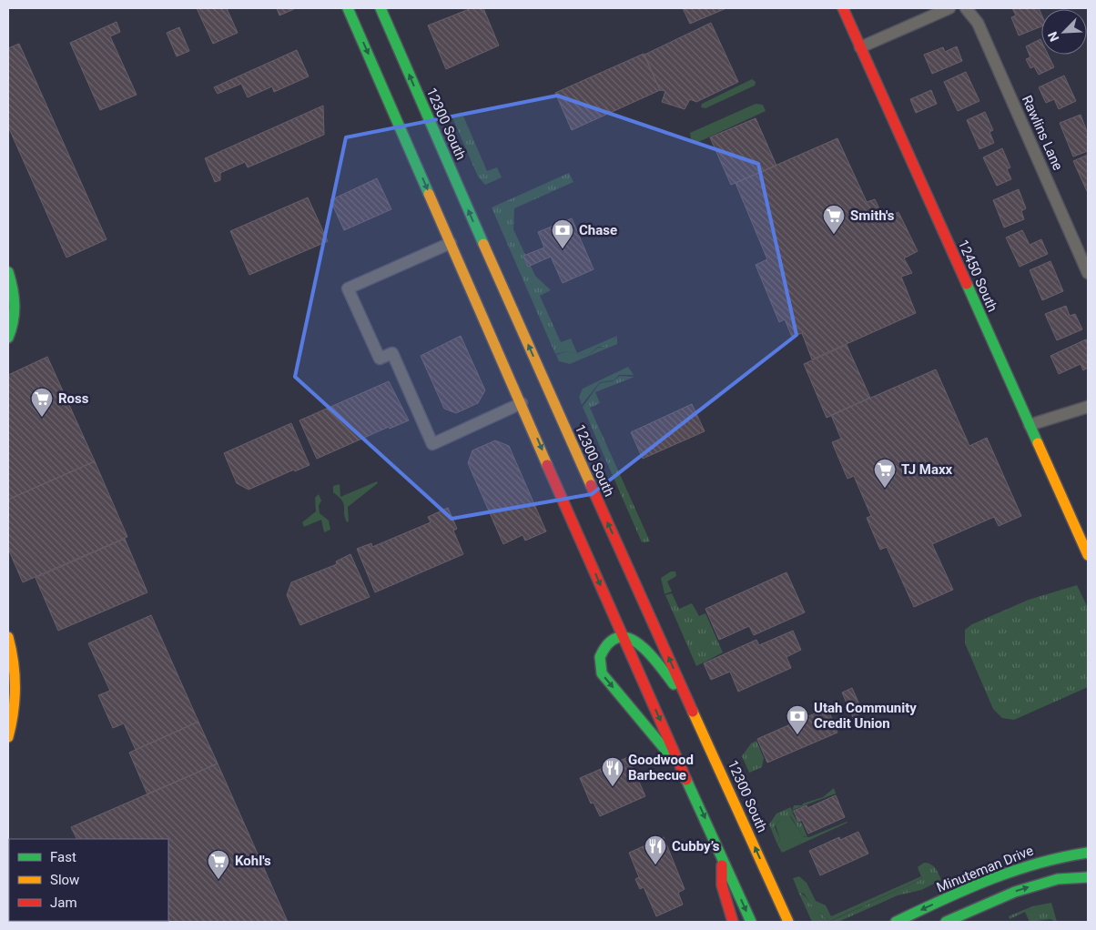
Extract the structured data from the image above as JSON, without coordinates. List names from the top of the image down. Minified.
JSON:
{"streets":{"main road":["12300 South","12450 South","Minuteman Drive"],"street":["Rawlins Lane"]},"places":{"supermarket":["Smith's","Ross","TJ Maxx","Kohl's"],"bank":["Chase","Utah Community Credit Union"],"restaurant":["Goodwood Barbecue","Cubby’s"]},"legend":["Fast","Slow","Jam"],"north":"bottom left"}
